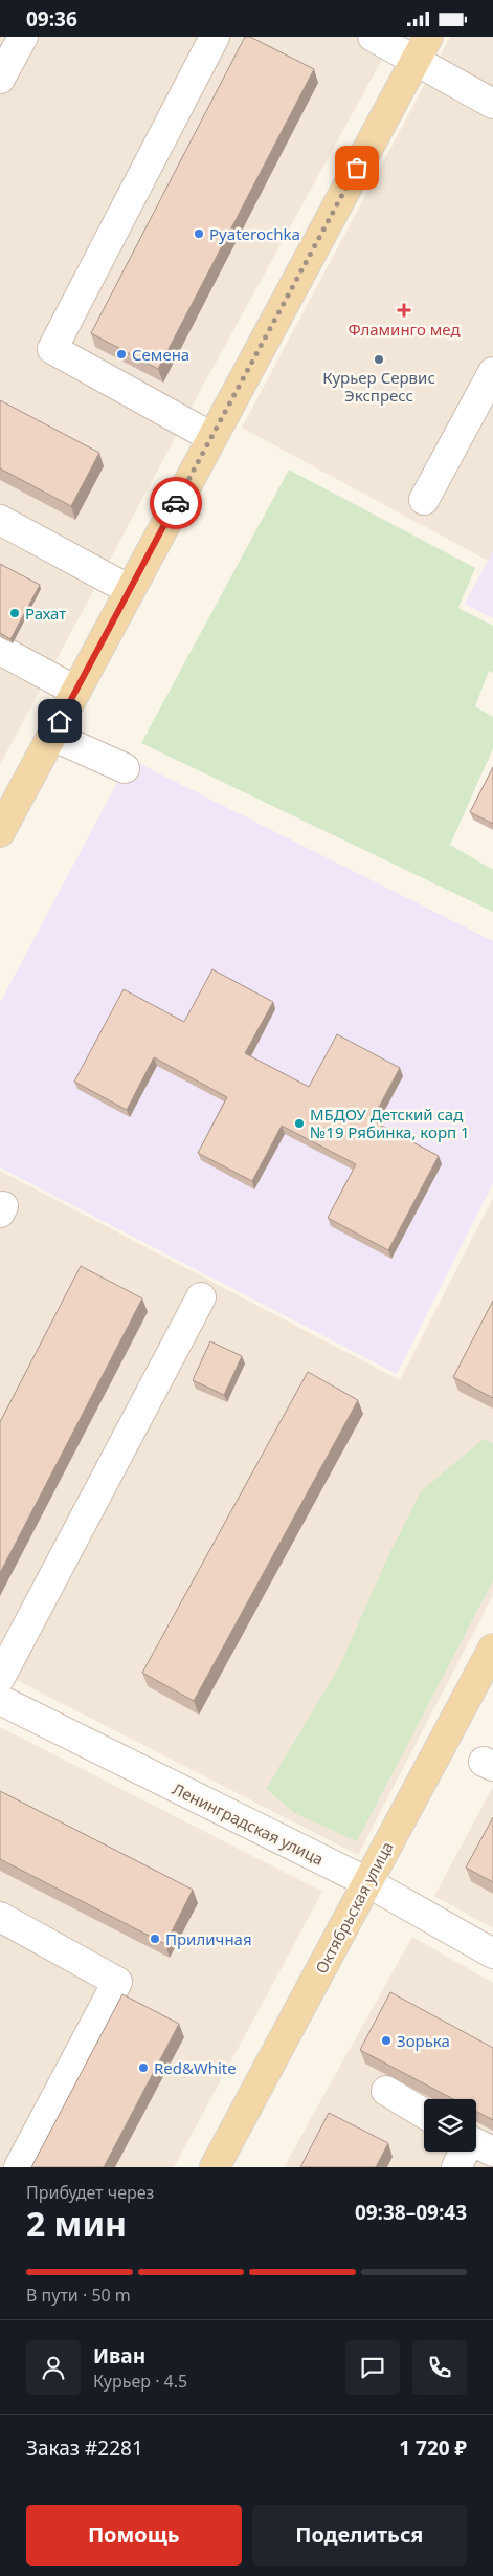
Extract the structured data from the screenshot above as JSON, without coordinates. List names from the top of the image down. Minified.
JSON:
{"streets":{"main road":["Октябрьская улица"],"street":["Ленинградская улица"]},"crossings":[["Ленинградская улица","Октябрьская улица"]],"places":{"other":["Pyaterochka","Семена","Курьер Сервис Экспресс","Рахат","МБДОУ Детский сад №19 Рябинка, корп 1","Приличная","Зорька","Red&White"],"health":["Фламинго мед"]},"page":{"status":"09:36","heading":["2 мин","Прибудет через","09:38–09:43"],"panel":["Иван","Курьер · 4.5","Заказ #2281","1 720 ₽"],"bar":"В пути · 50 m","buttons":["Помощь","Поделиться"]}}
